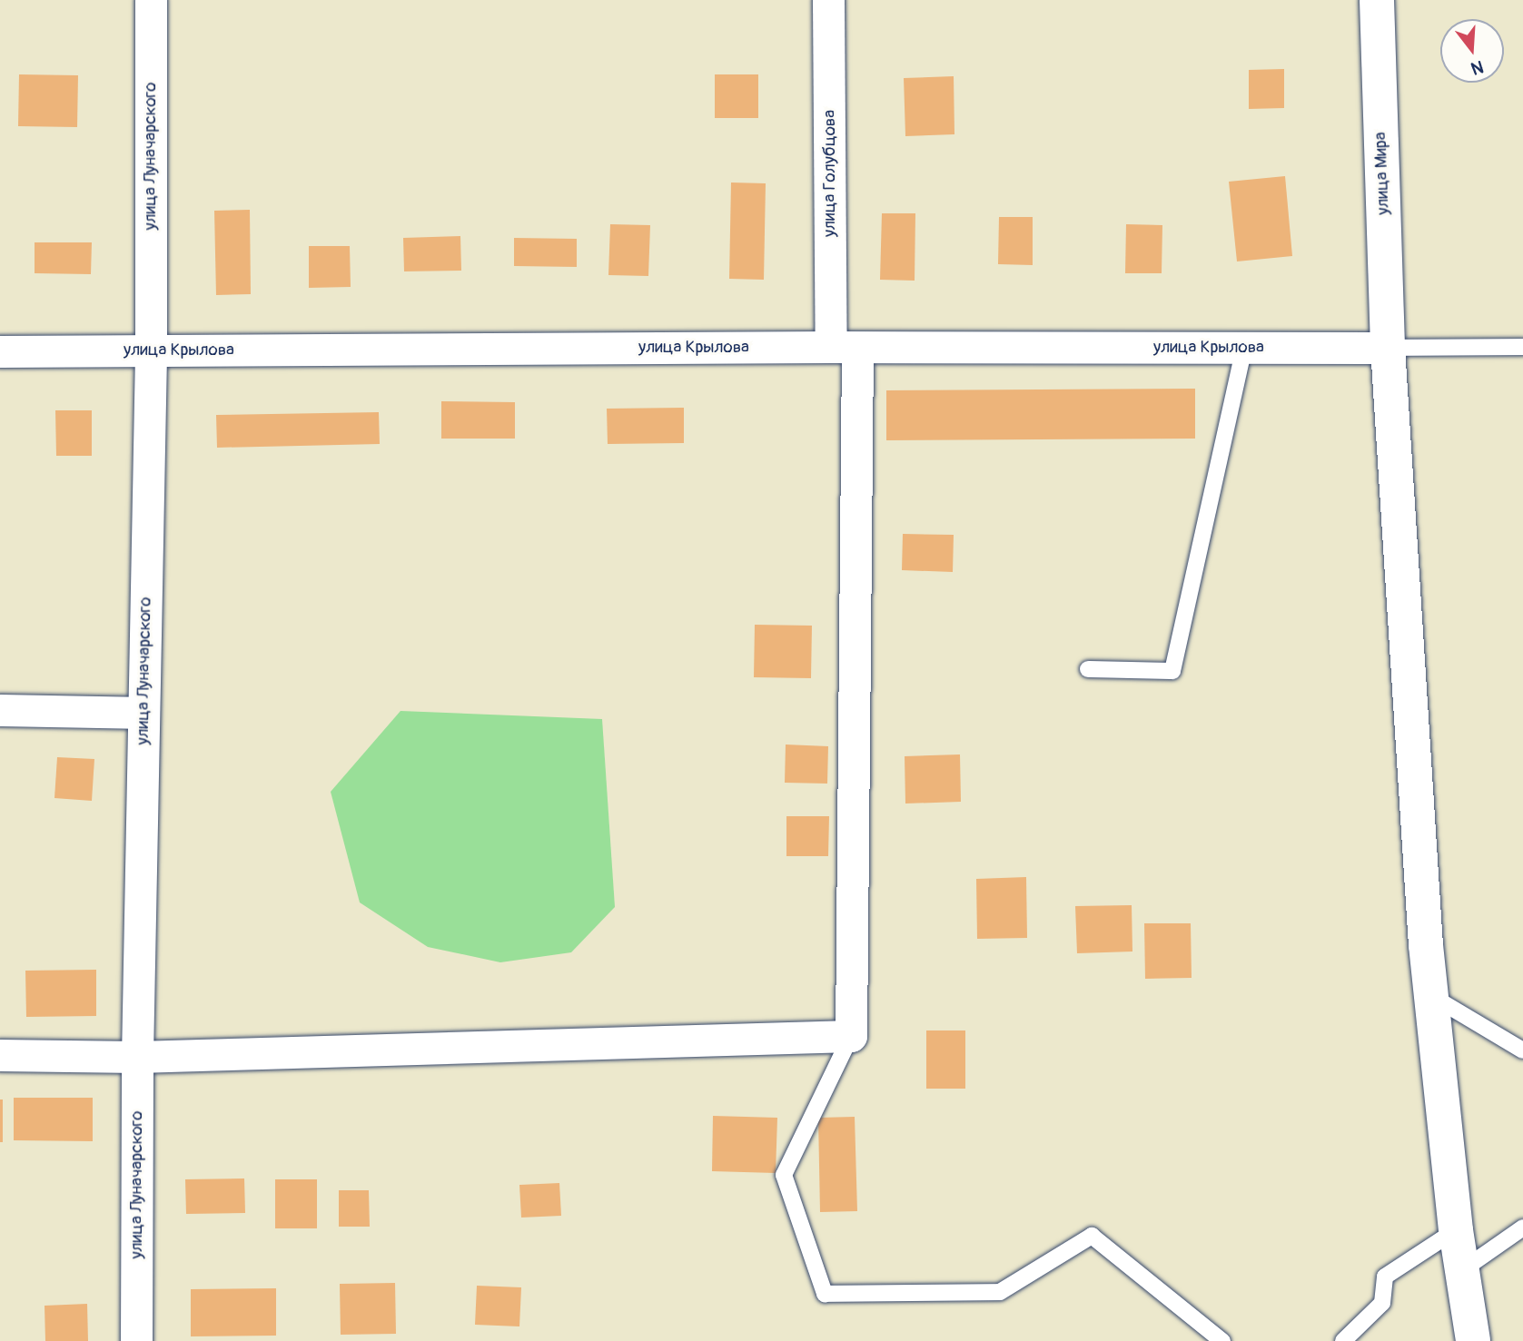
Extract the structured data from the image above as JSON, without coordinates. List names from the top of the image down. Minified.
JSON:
{"streets":{"street":["улица Луначарского","улица Голубцова","улица Мира","улица Крылова"]},"crossings":[["улица Луначарского","улица Крылова"],["улица Голубцова","улица Крылова"],["улица Мира","улица Крылова"]],"north":"bottom"}
